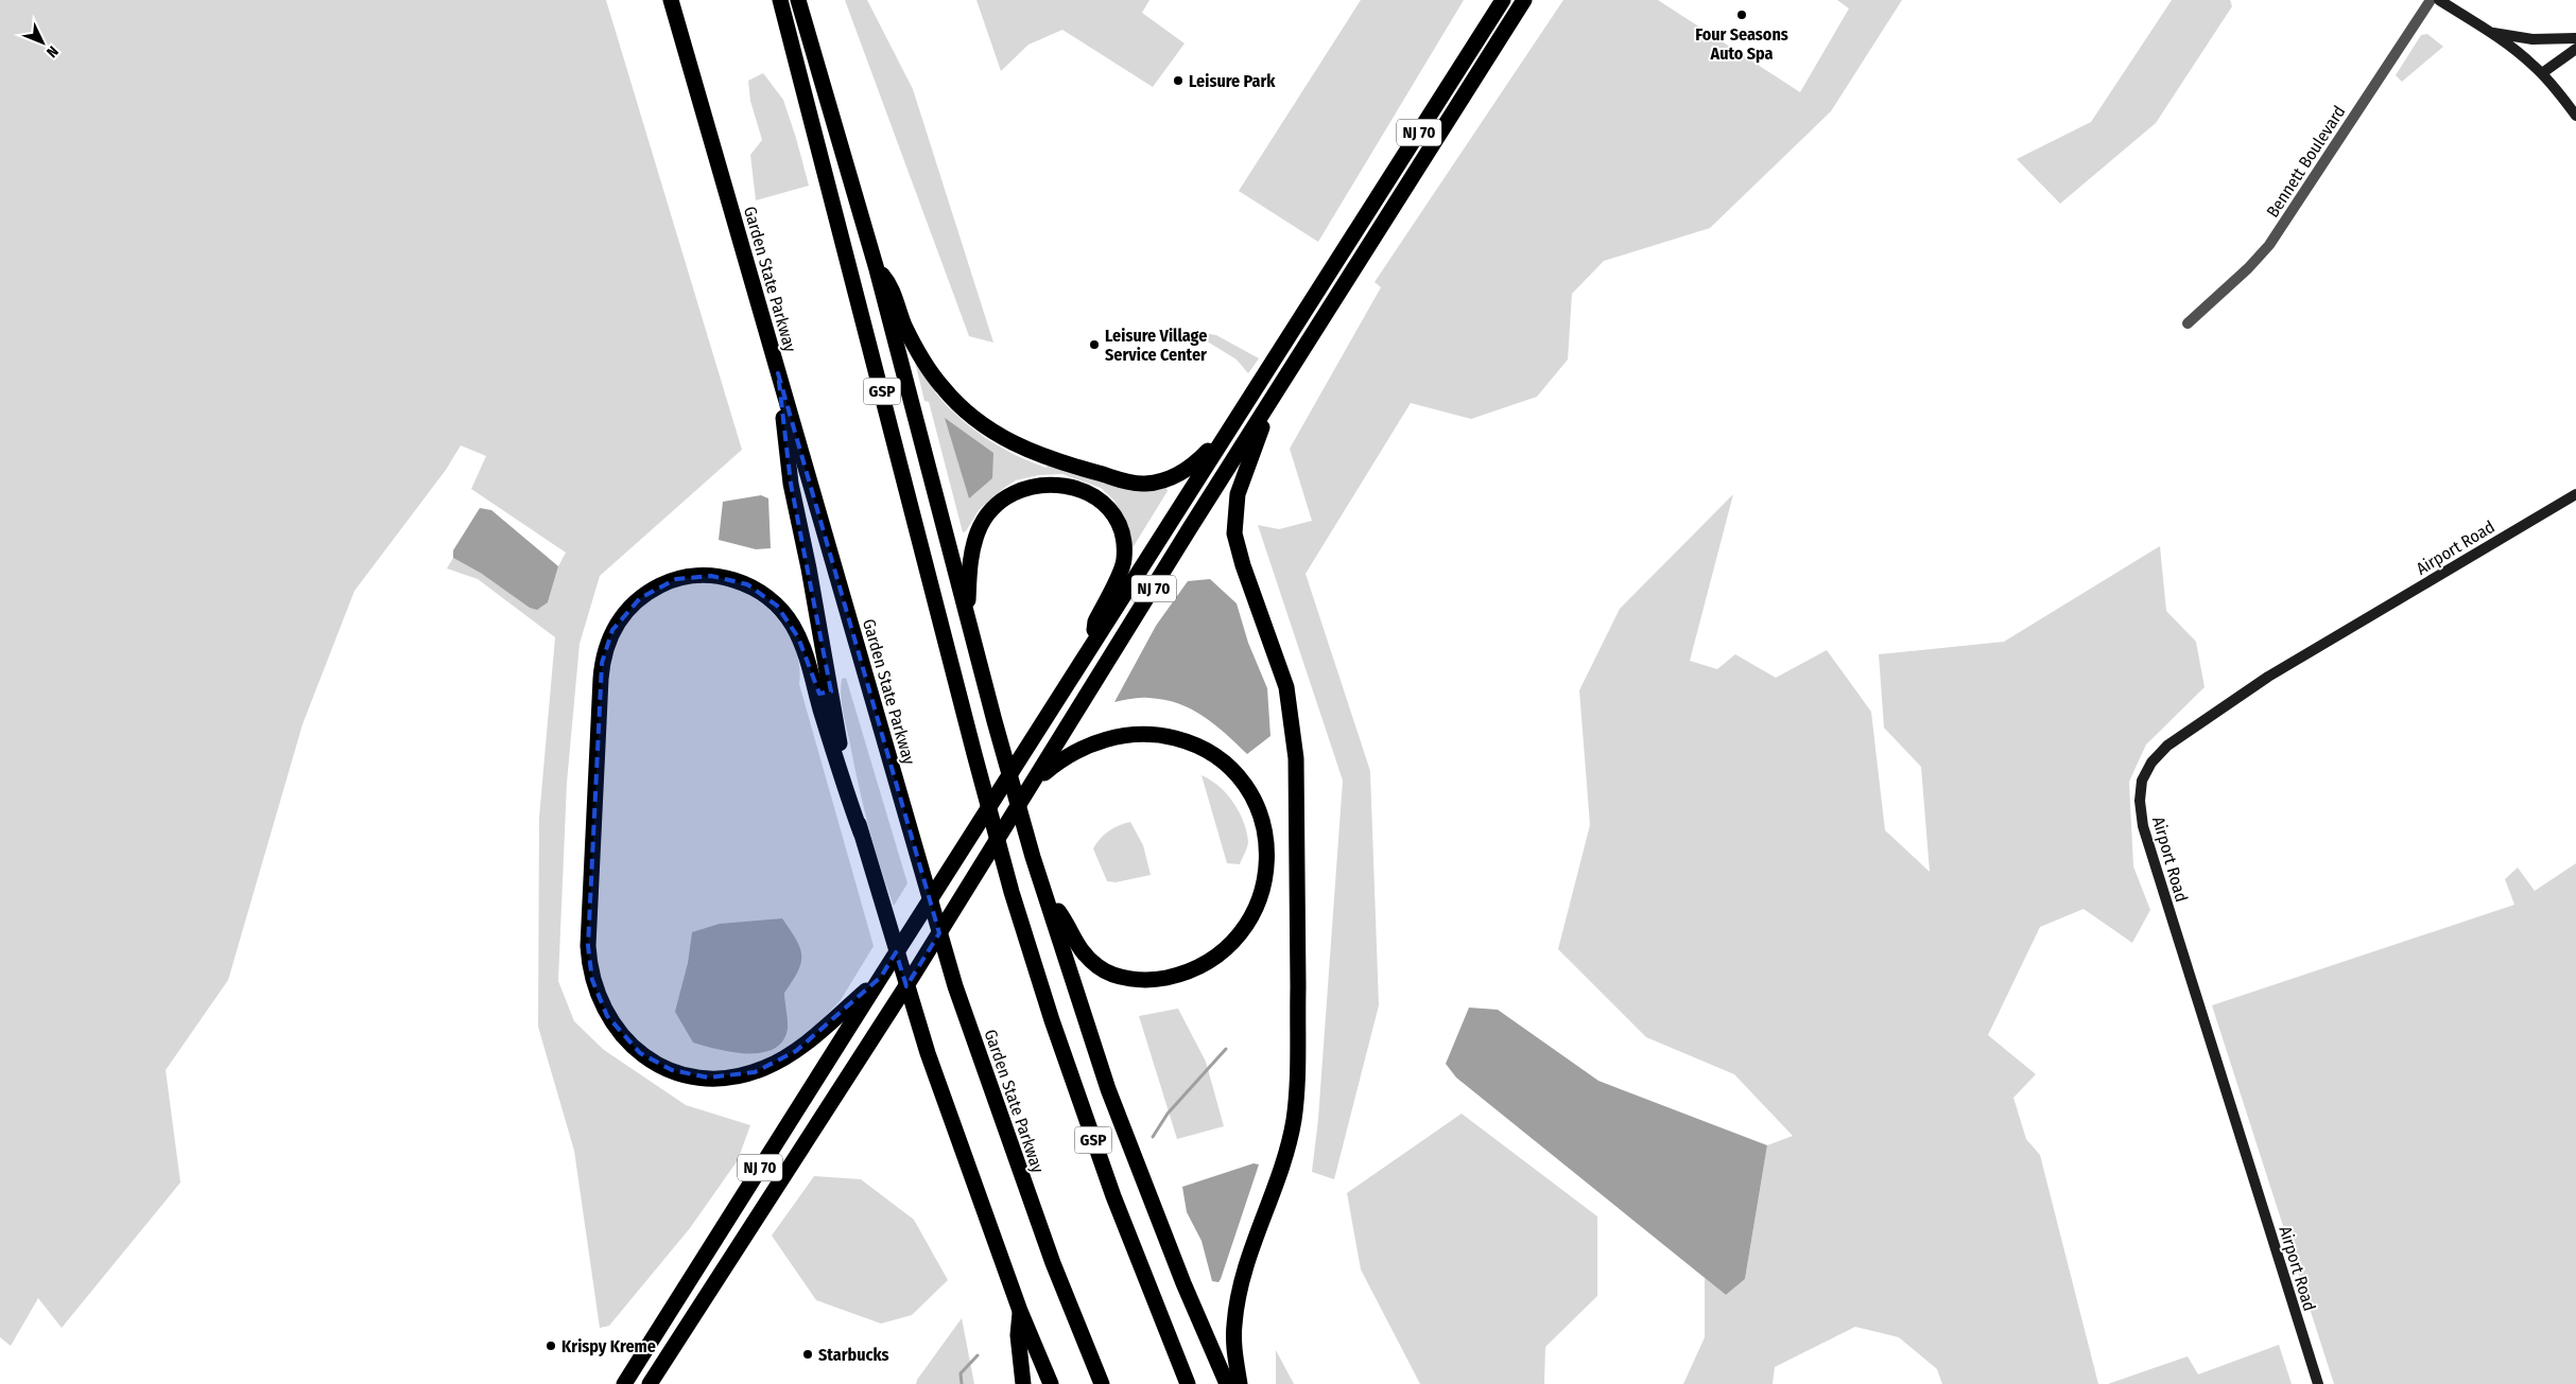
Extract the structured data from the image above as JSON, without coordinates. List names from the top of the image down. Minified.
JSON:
{"streets":{"highway":["NJ 70","Garden State Parkway","GSP"],"street":["Bennett Boulevard","Airport Road"]},"places":["Four Seasons Auto Spa","Leisure Park","Leisure Village Service Center","Krispy Kreme","Starbucks"],"north":"bottom right"}
